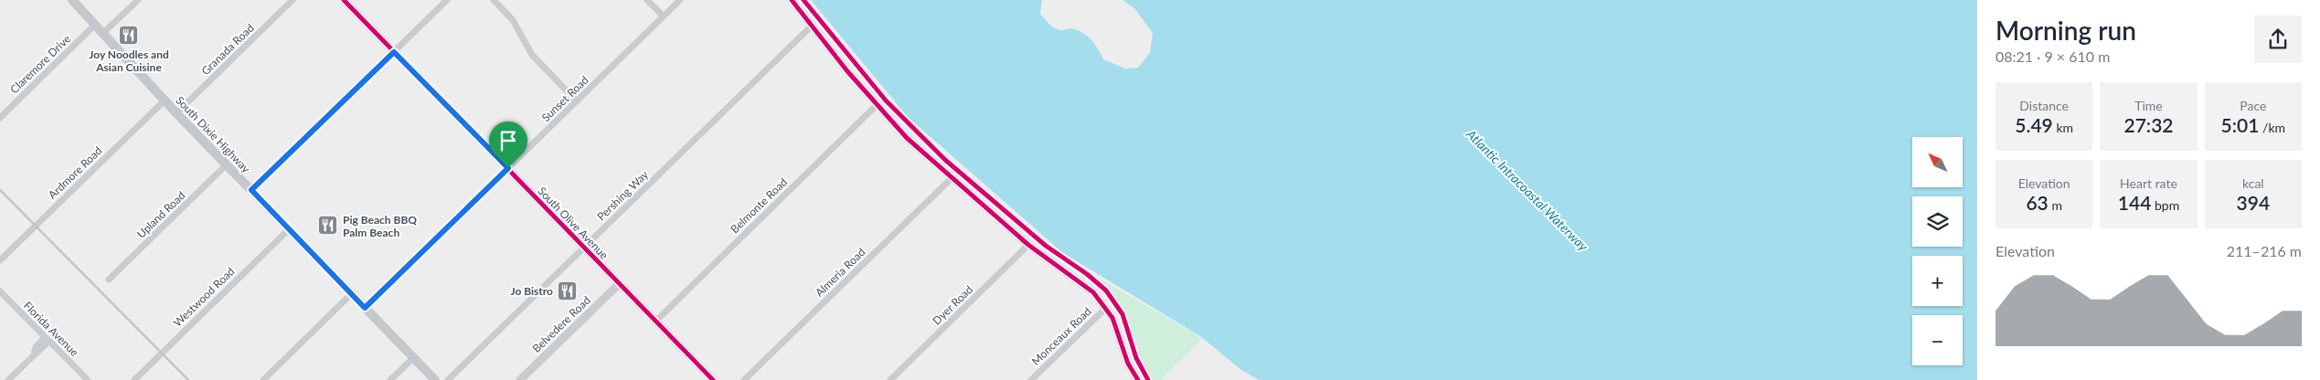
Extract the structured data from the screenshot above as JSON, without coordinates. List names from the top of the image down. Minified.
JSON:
{"streets":{"main road":["South Dixie Highway"],"street":["Granada Road","Claremore Drive","Sunset Road","Ardmore Road","Pershing Way","Belmonte Road","Upland Road","South Olive Avenue","Almeria Road","Westwood Road","Dyer Road","Belvedere Road","Florida Avenue","Monceaux Road"]},"crossings":[["Granada Road","South Dixie Highway"],["Claremore Drive","South Dixie Highway"],["Sunset Road","South Dixie Highway"],["Sunset Road","South Olive Avenue"],["South Dixie Highway","Ardmore Road"],["South Dixie Highway","Upland Road"],["South Dixie Highway","Westwood Road"],["Pershing Way","South Olive Avenue"],["Belmonte Road","South Olive Avenue"],["South Olive Avenue","Belvedere Road"]],"water":["Atlantic Intracoastal Waterway"],"places":{"restaurant":["Joy Noodles and Asian Cuisine","Pig Beach BBQ Palm Beach","Jo Bistro"]},"north":"top left","page":{"heading":["Morning run","08:21 · 9 × 610 m"],"stats":[["Distance","5.49 km"],["Time","27:32"],["Pace","5:01 /km"],["Elevation","63 m"],["Heart rate","144 bpm"],["kcal","394"]],"map_buttons":["+","−"],"chart":["Elevation","211–216 m"]}}
